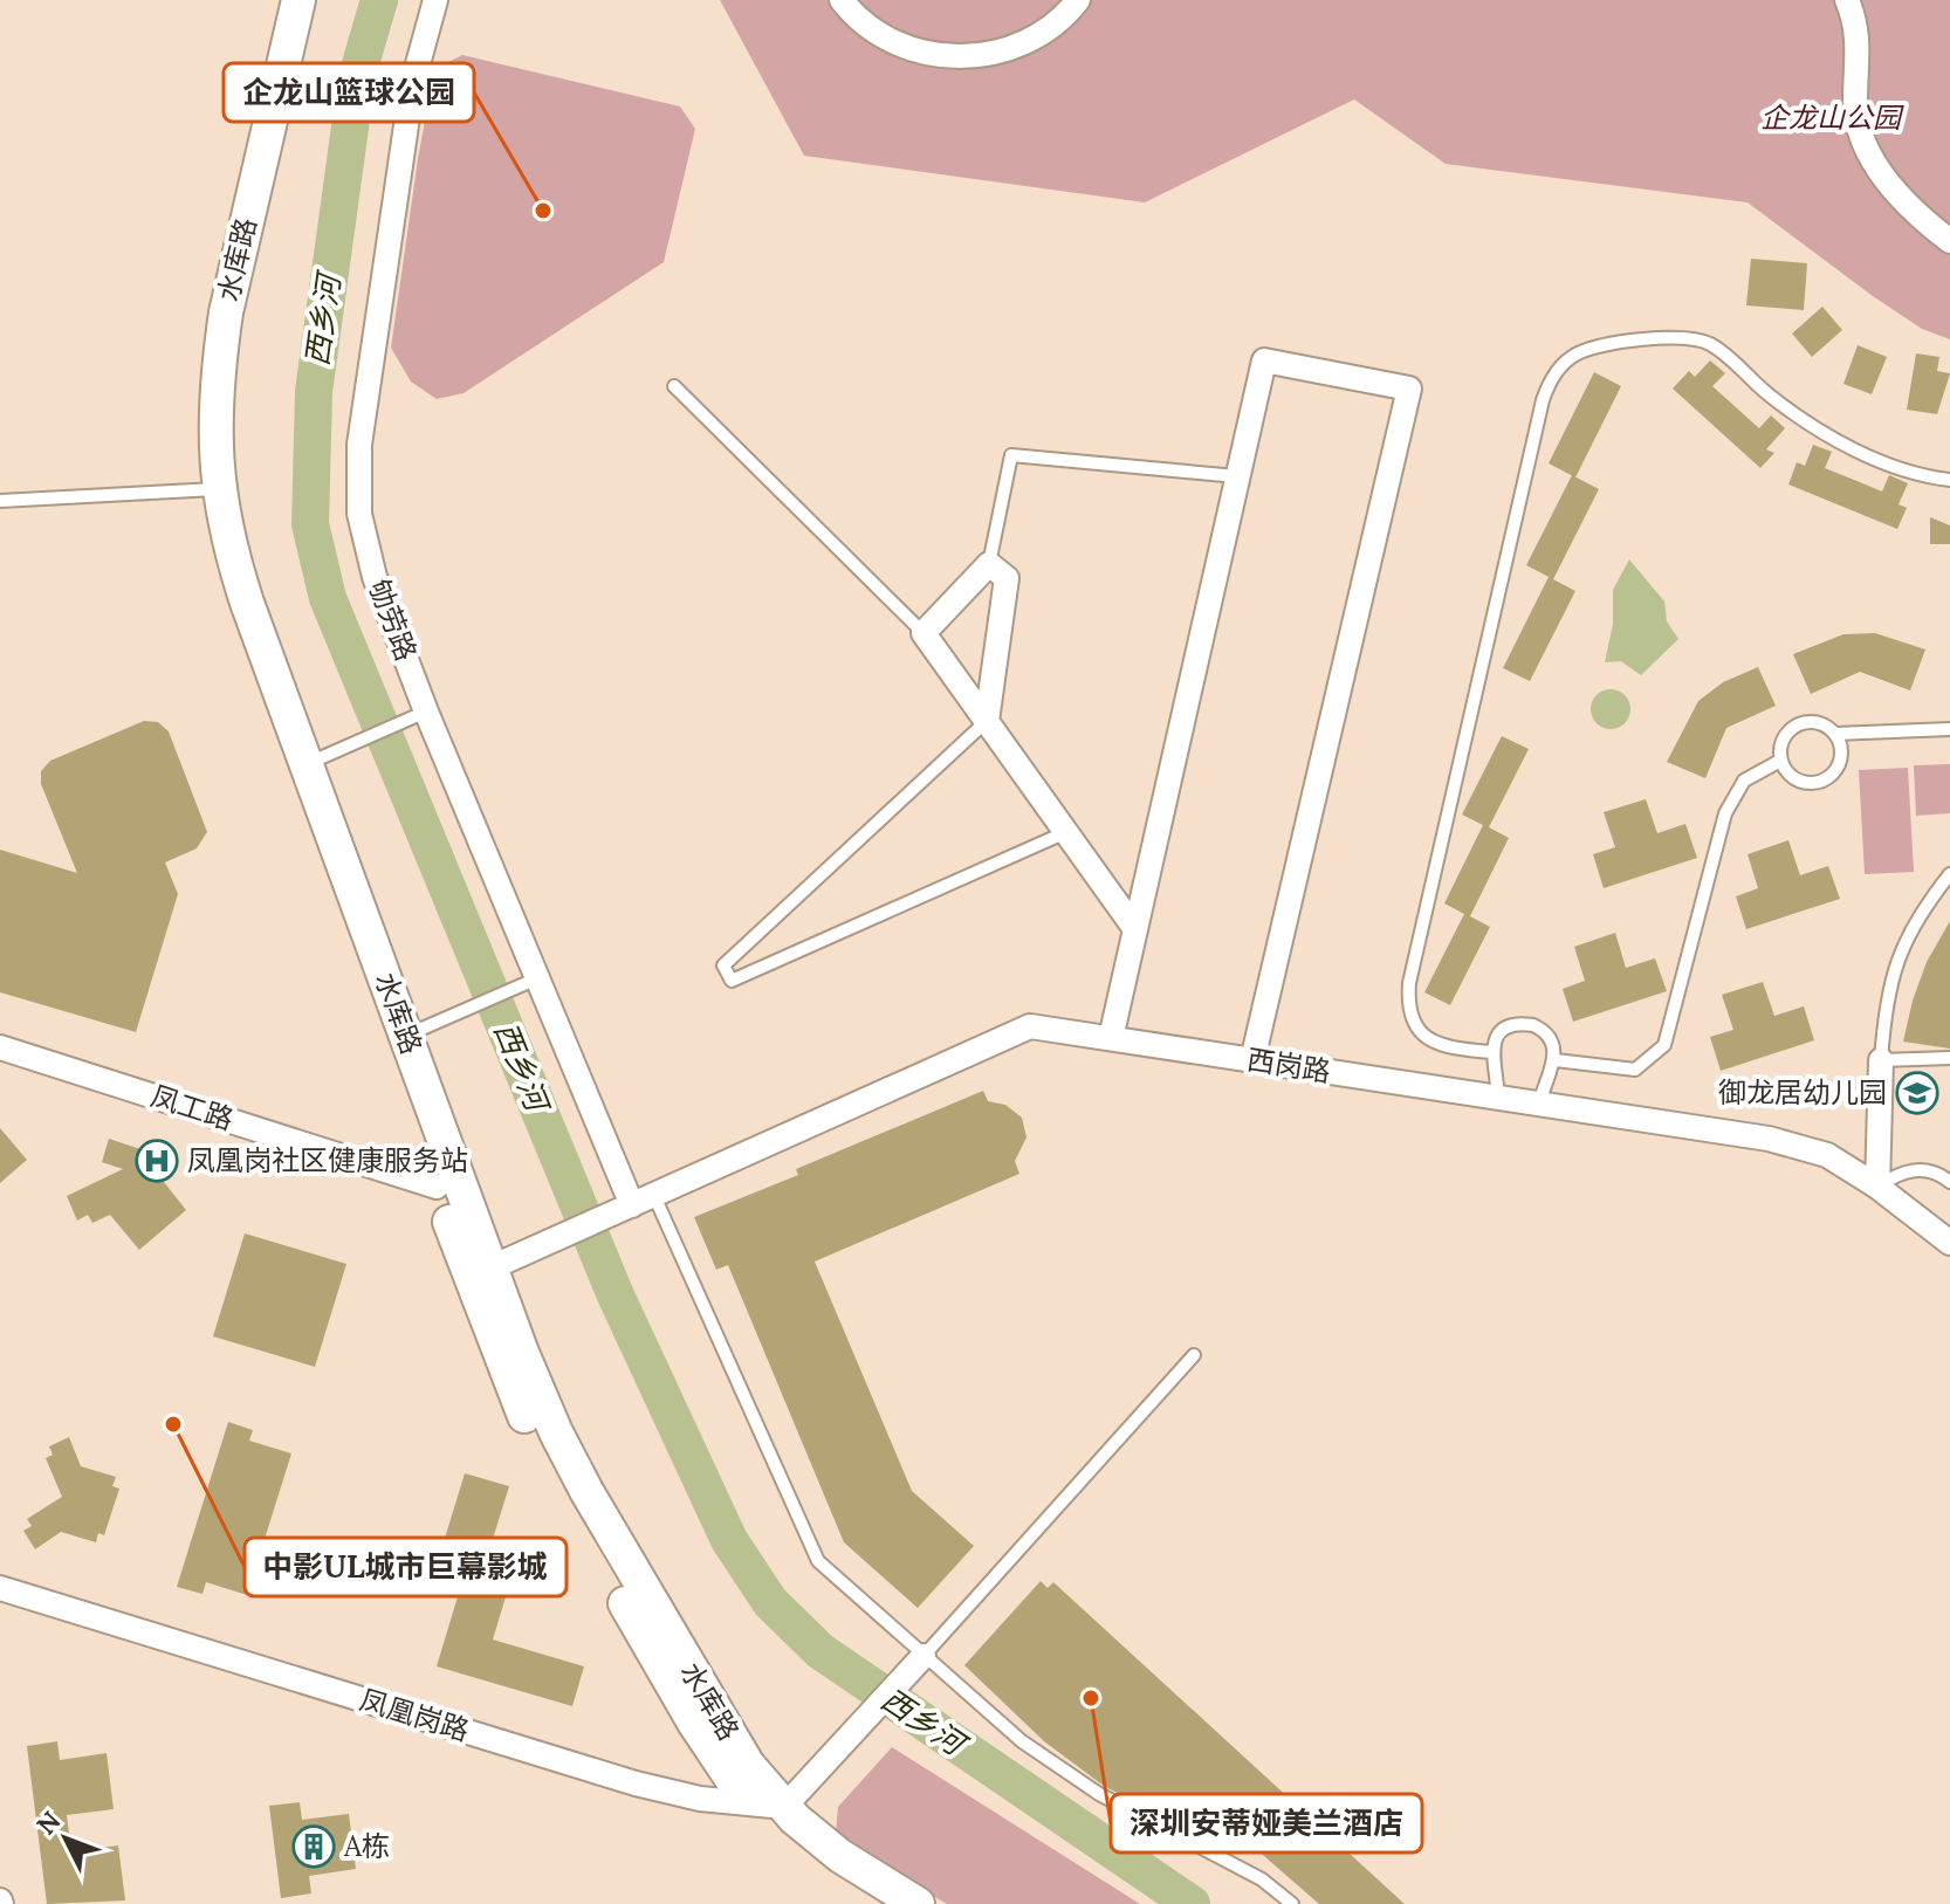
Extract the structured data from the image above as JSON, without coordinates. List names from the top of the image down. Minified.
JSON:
{"streets":{"main road":["水库路"],"street":["劬劳路","西岗路","凤工路","凤凰岗路"]},"crossings":[["水库路","西岗路"],["水库路","凤工路"],["水库路","凤凰岗路"],["劬劳路","西岗路"]],"water":["西乡河"],"parks":["企龙山公园"],"places":{"other":["企龙山篮球公园","中影UL城市巨幕影城","深圳安蒂娅美兰酒店"],"school or university":["御龙居幼儿园"],"hospital":["凤凰岗社区健康服务站"],"building":["A栋"]},"north":"top left"}
